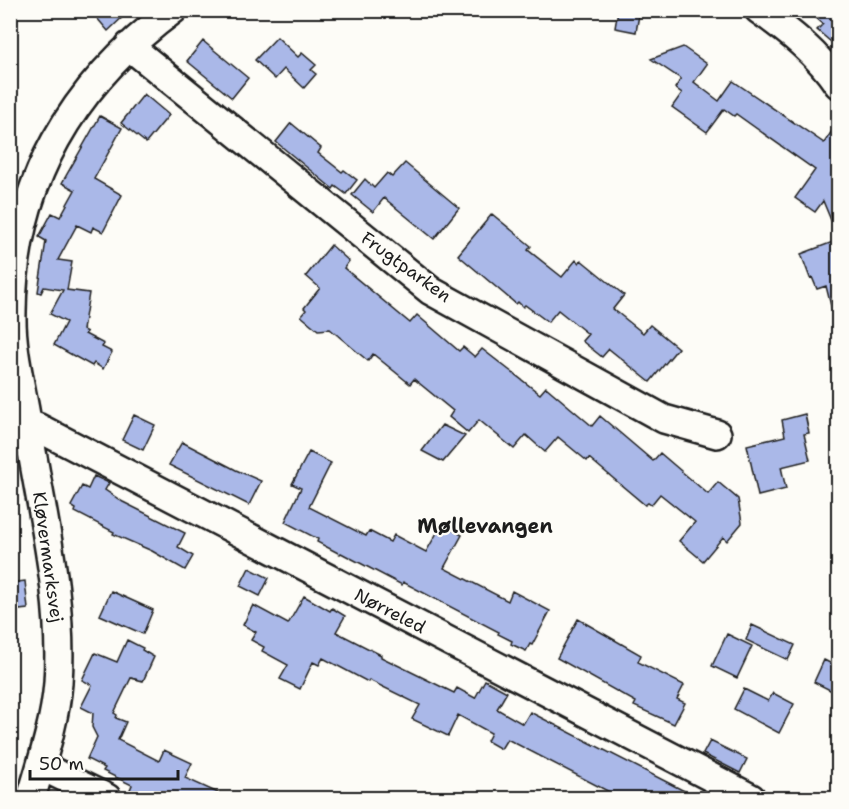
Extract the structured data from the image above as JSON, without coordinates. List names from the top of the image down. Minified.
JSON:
{"streets":{"street":["Frugtparken","Kløvermarksvej","Nørreled"]},"crossings":[["Frugtparken","Kløvermarksvej"],["Kløvermarksvej","Nørreled"]],"districts":["Møllevangen"],"scale_bar":"50 m"}
